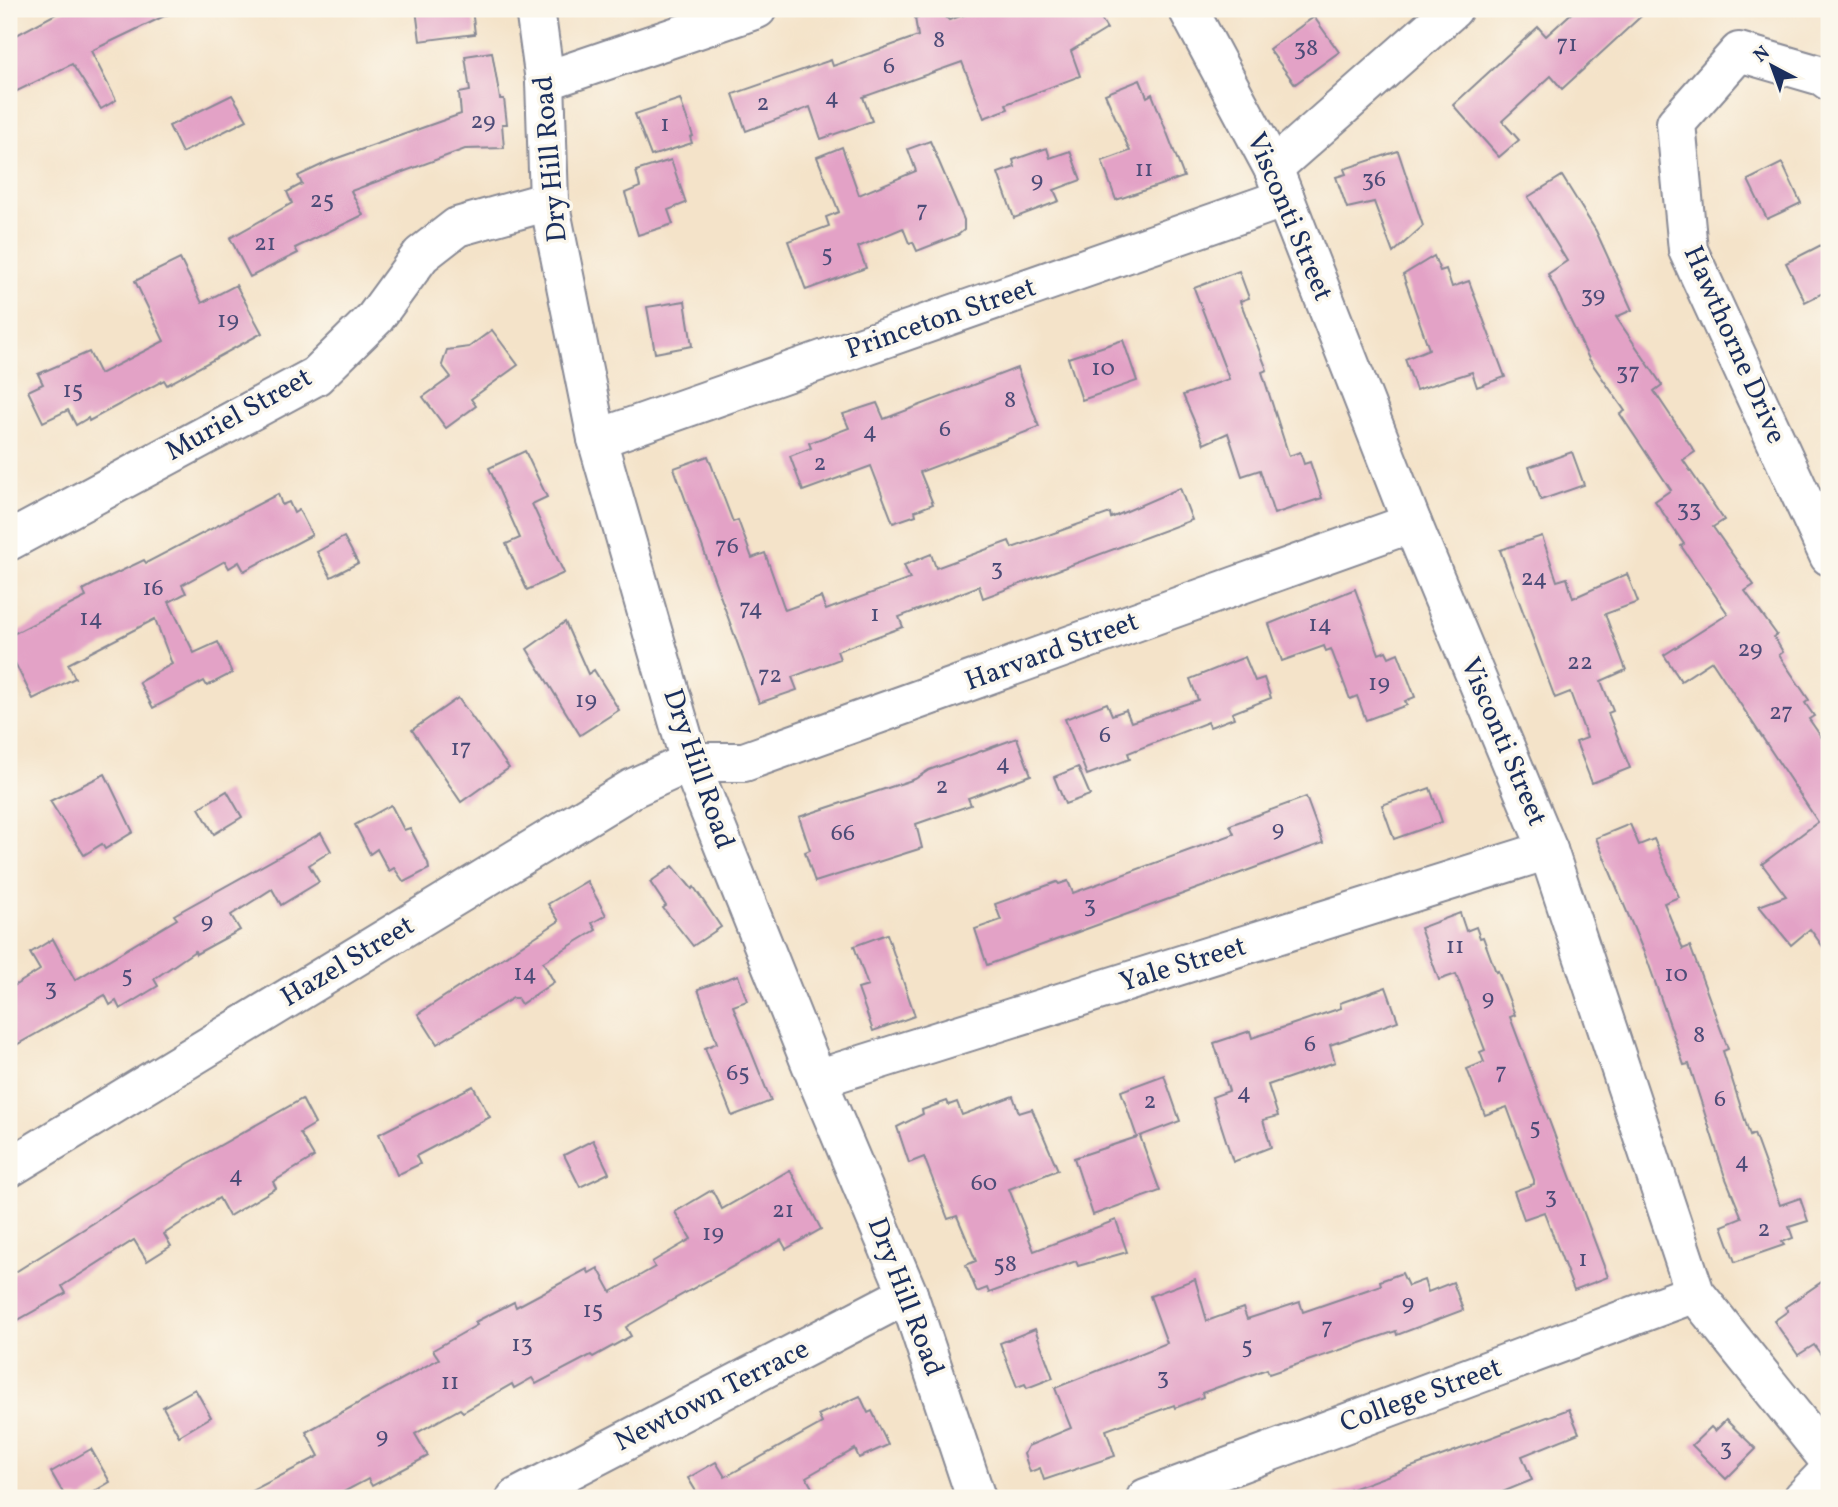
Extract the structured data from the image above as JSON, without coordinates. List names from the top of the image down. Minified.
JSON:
{"streets":{"street":["Dry Hill Road","Visconti Street","Princeton Street","Hawthorne Drive","Muriel Street","Harvard Street","Hazel Street","Yale Street","Newtown Terrace","College Street"]},"crossings":[["Dry Hill Road","Princeton Street"],["Dry Hill Road","Muriel Street"],["Dry Hill Road","Harvard Street"],["Dry Hill Road","Hazel Street"],["Dry Hill Road","Yale Street"],["Dry Hill Road","Newtown Terrace"],["Visconti Street","Princeton Street"],["Visconti Street","Harvard Street"],["Visconti Street","Yale Street"],["Visconti Street","College Street"],["Harvard Street","Hazel Street"]],"house_numbers":["8","71","38","6","4","2","29","1","11","36","9","25","7","21","5","39","19","10","37","15","8","6","4","2","33","76","3","24","16","74","1","14","14","29","22","72","19","19","27","6","17","4","2","9","66","3","9","11","14","10","5","3","9","8","6","7","65","4","6","2","5","4","4","60","3","21","2","19","1","58","9","15","7","13","5","3","11","9","3"],"north":"top left"}
